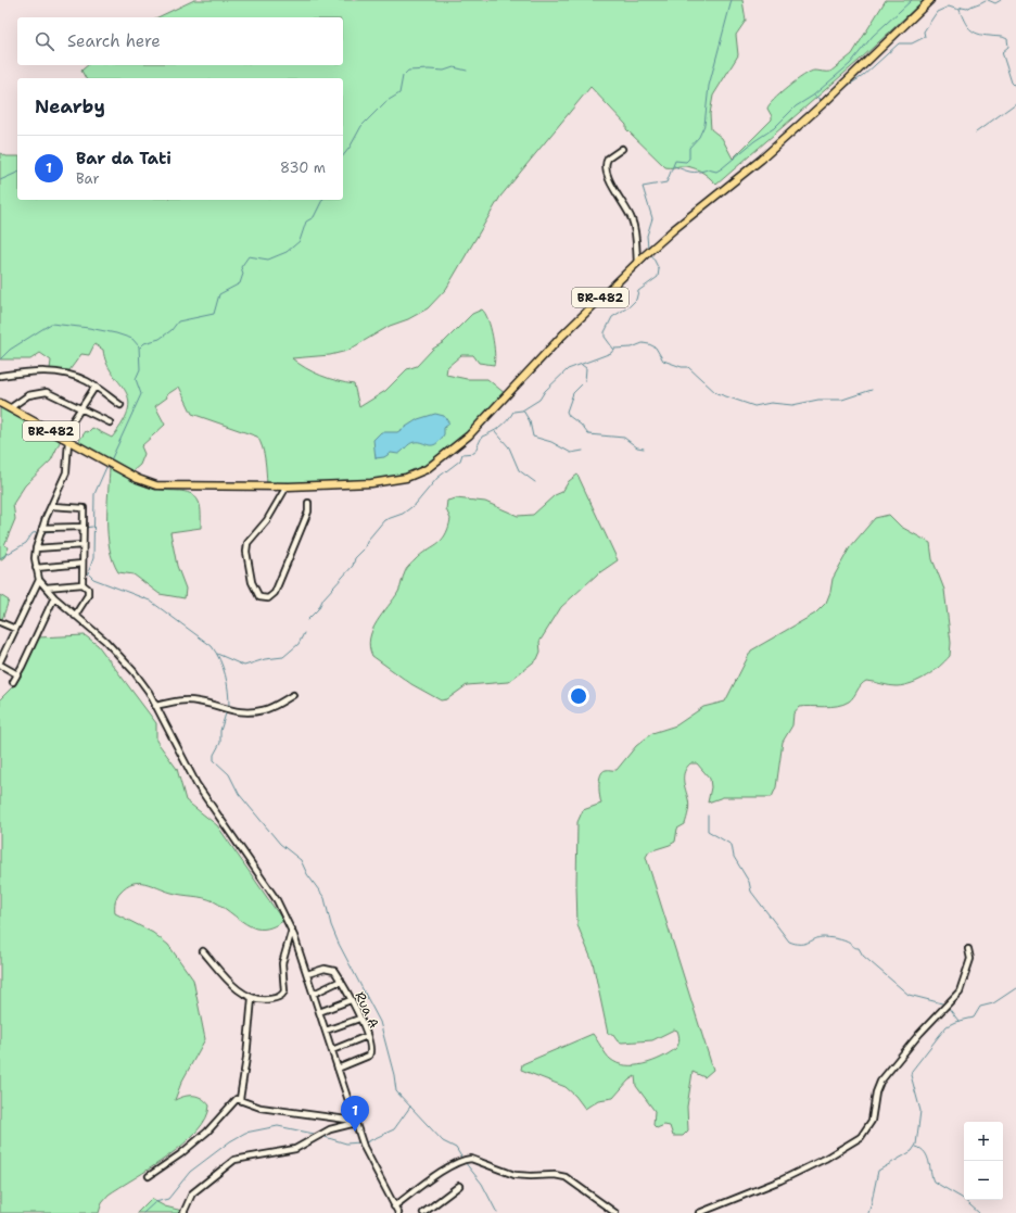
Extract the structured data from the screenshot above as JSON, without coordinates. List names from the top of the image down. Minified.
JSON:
{"streets":{"highway":["BR-482"],"street":["Rua A"]},"page":{"search":"Search here","heading":"Nearby","list":[{"mark":"1","name":"Bar da Tati","note":"Bar","value":"830 m"}],"pins":"1","map_buttons":["+","−"]}}
